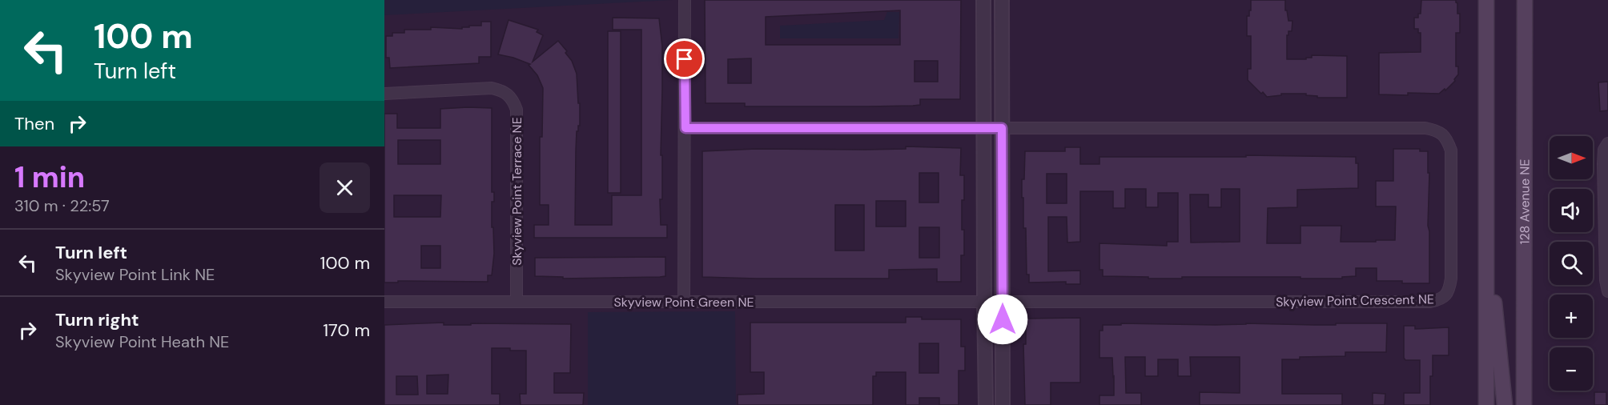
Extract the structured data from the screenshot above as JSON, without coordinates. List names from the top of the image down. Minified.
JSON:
{"streets":{"main road":["128 Avenue NE"],"street":["Skyview Point Terrace NE","Skyview Point Crescent NE","Skyview Point Green NE"]},"crossings":[["Skyview Point Terrace NE","Skyview Point Green NE"],["Skyview Point Crescent NE","Skyview Point Green NE"]],"north":"right","page":{"turn":["100 m","Turn left"],"then":"Then","map_buttons":["+","−"],"heading":["1 min","310 m · 22:57"],"list":[{"name":"Turn left","note":"Skyview Point Link NE","value":"100 m"},{"name":"Turn right","note":"Skyview Point Heath NE","value":"170 m"}]}}
